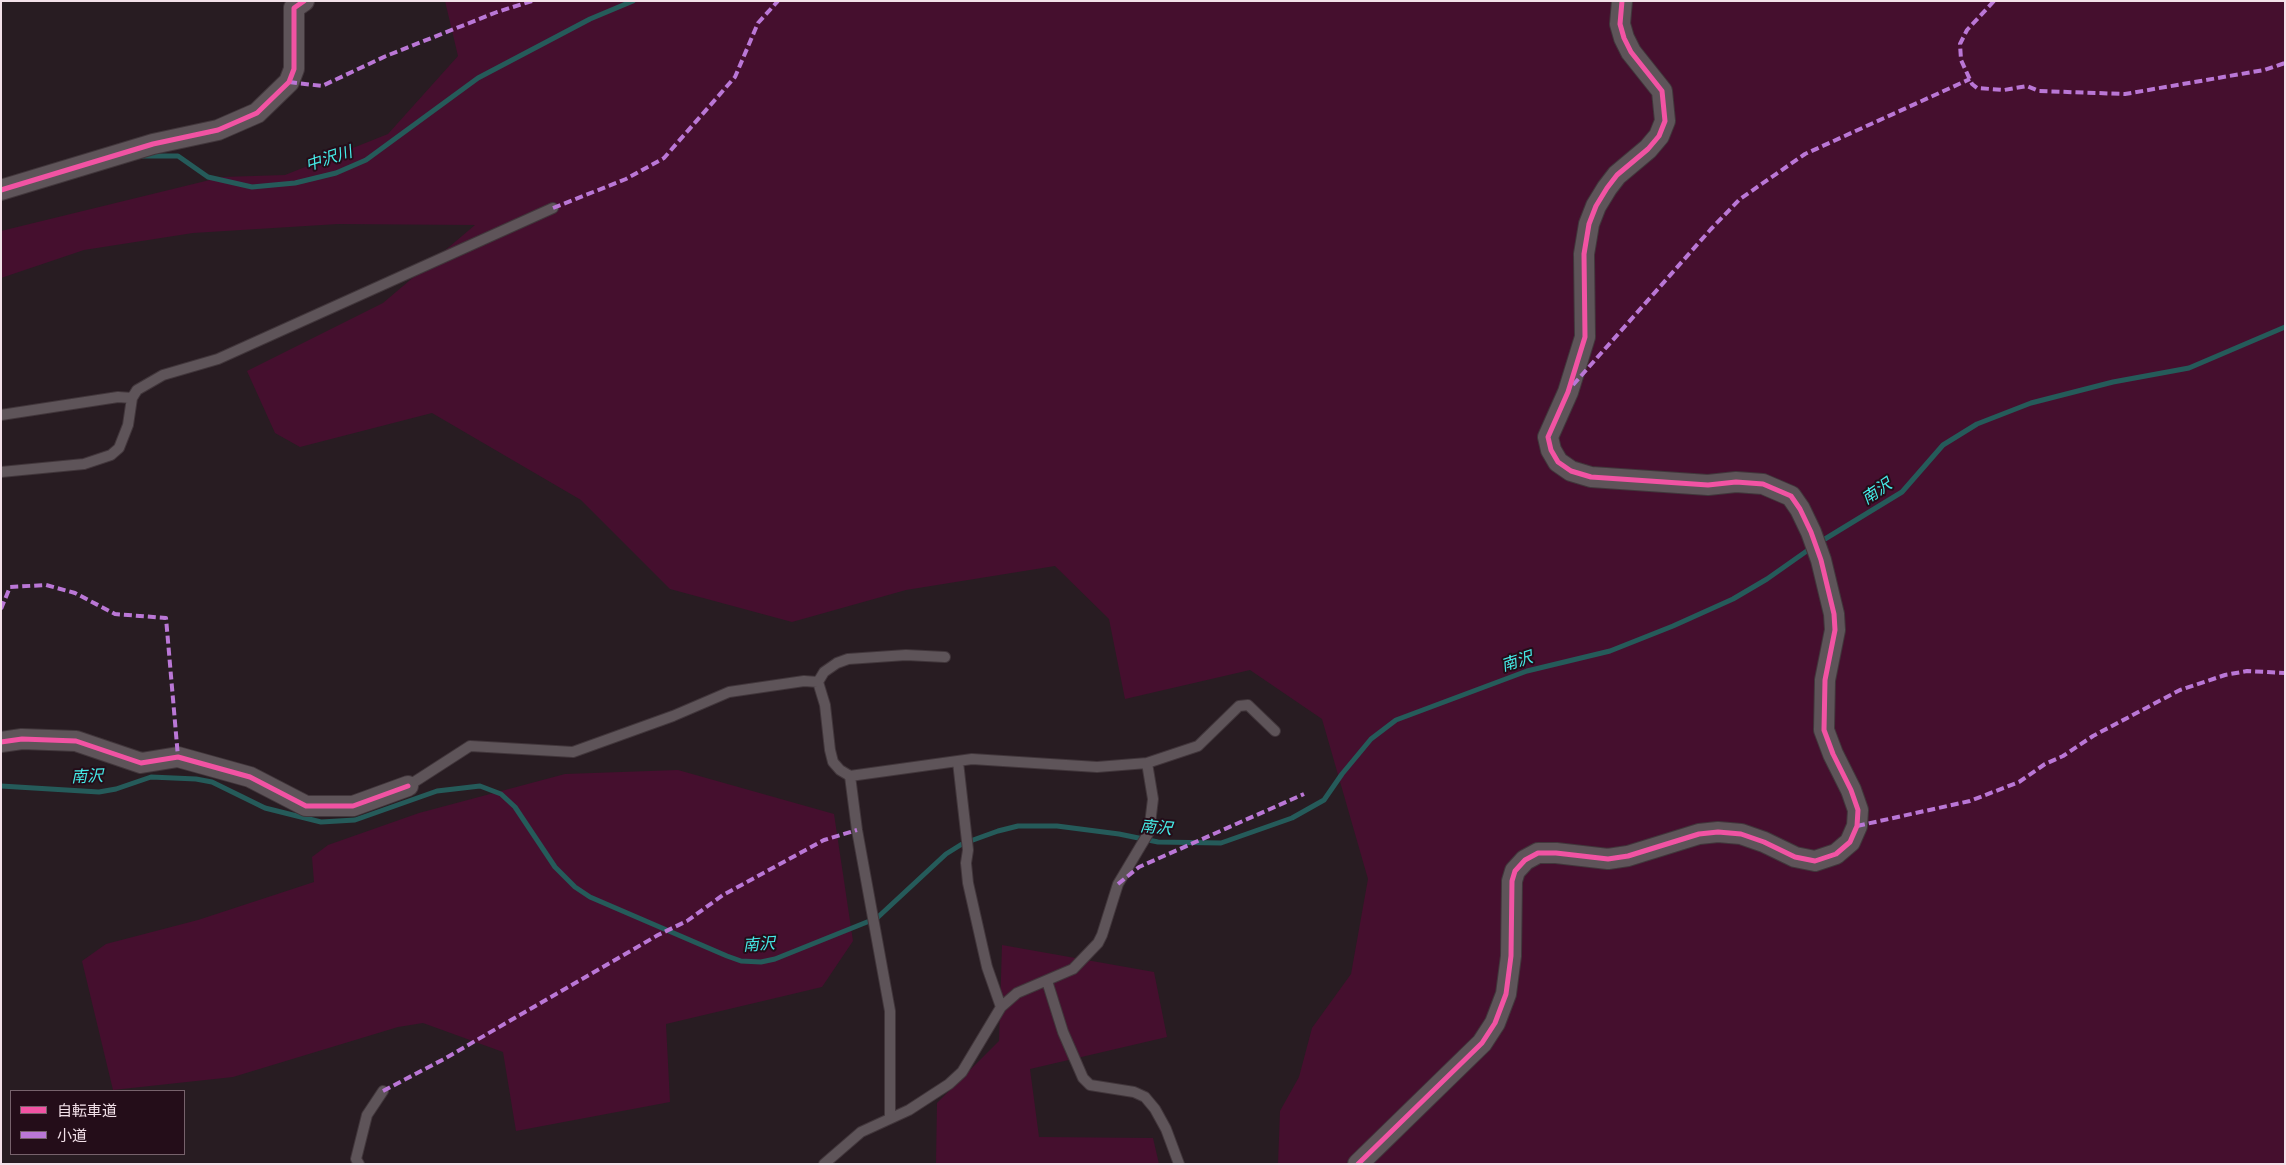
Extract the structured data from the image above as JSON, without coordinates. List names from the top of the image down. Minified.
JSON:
{"water":["中沢川","南沢"],"legend":["自転車道","小道"]}
